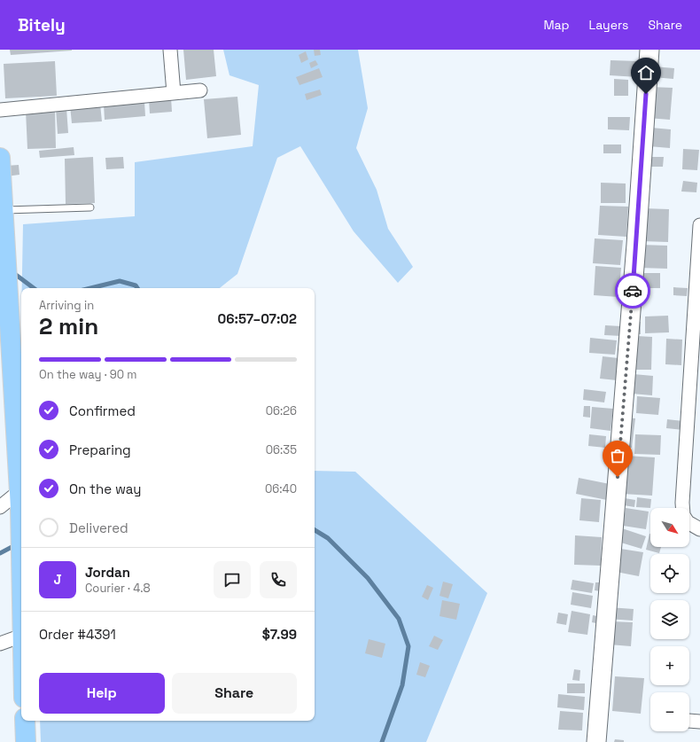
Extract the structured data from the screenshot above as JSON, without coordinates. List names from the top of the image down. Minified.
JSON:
{"north":"bottom right","page":{"header":"Bitely","nav":["Map","Layers","Share"],"heading":["2 min","Arriving in","06:57–07:02"],"panel":["Jordan","Courier · 4.8","Order #4391","$7.99"],"bar":"On the way · 90 m","list":[["Confirmed","06:26"],["Preparing","06:35"],["On the way","06:40"],"Delivered"],"map_buttons":["+","−"],"round":"J","buttons":["Help","Share"]}}
